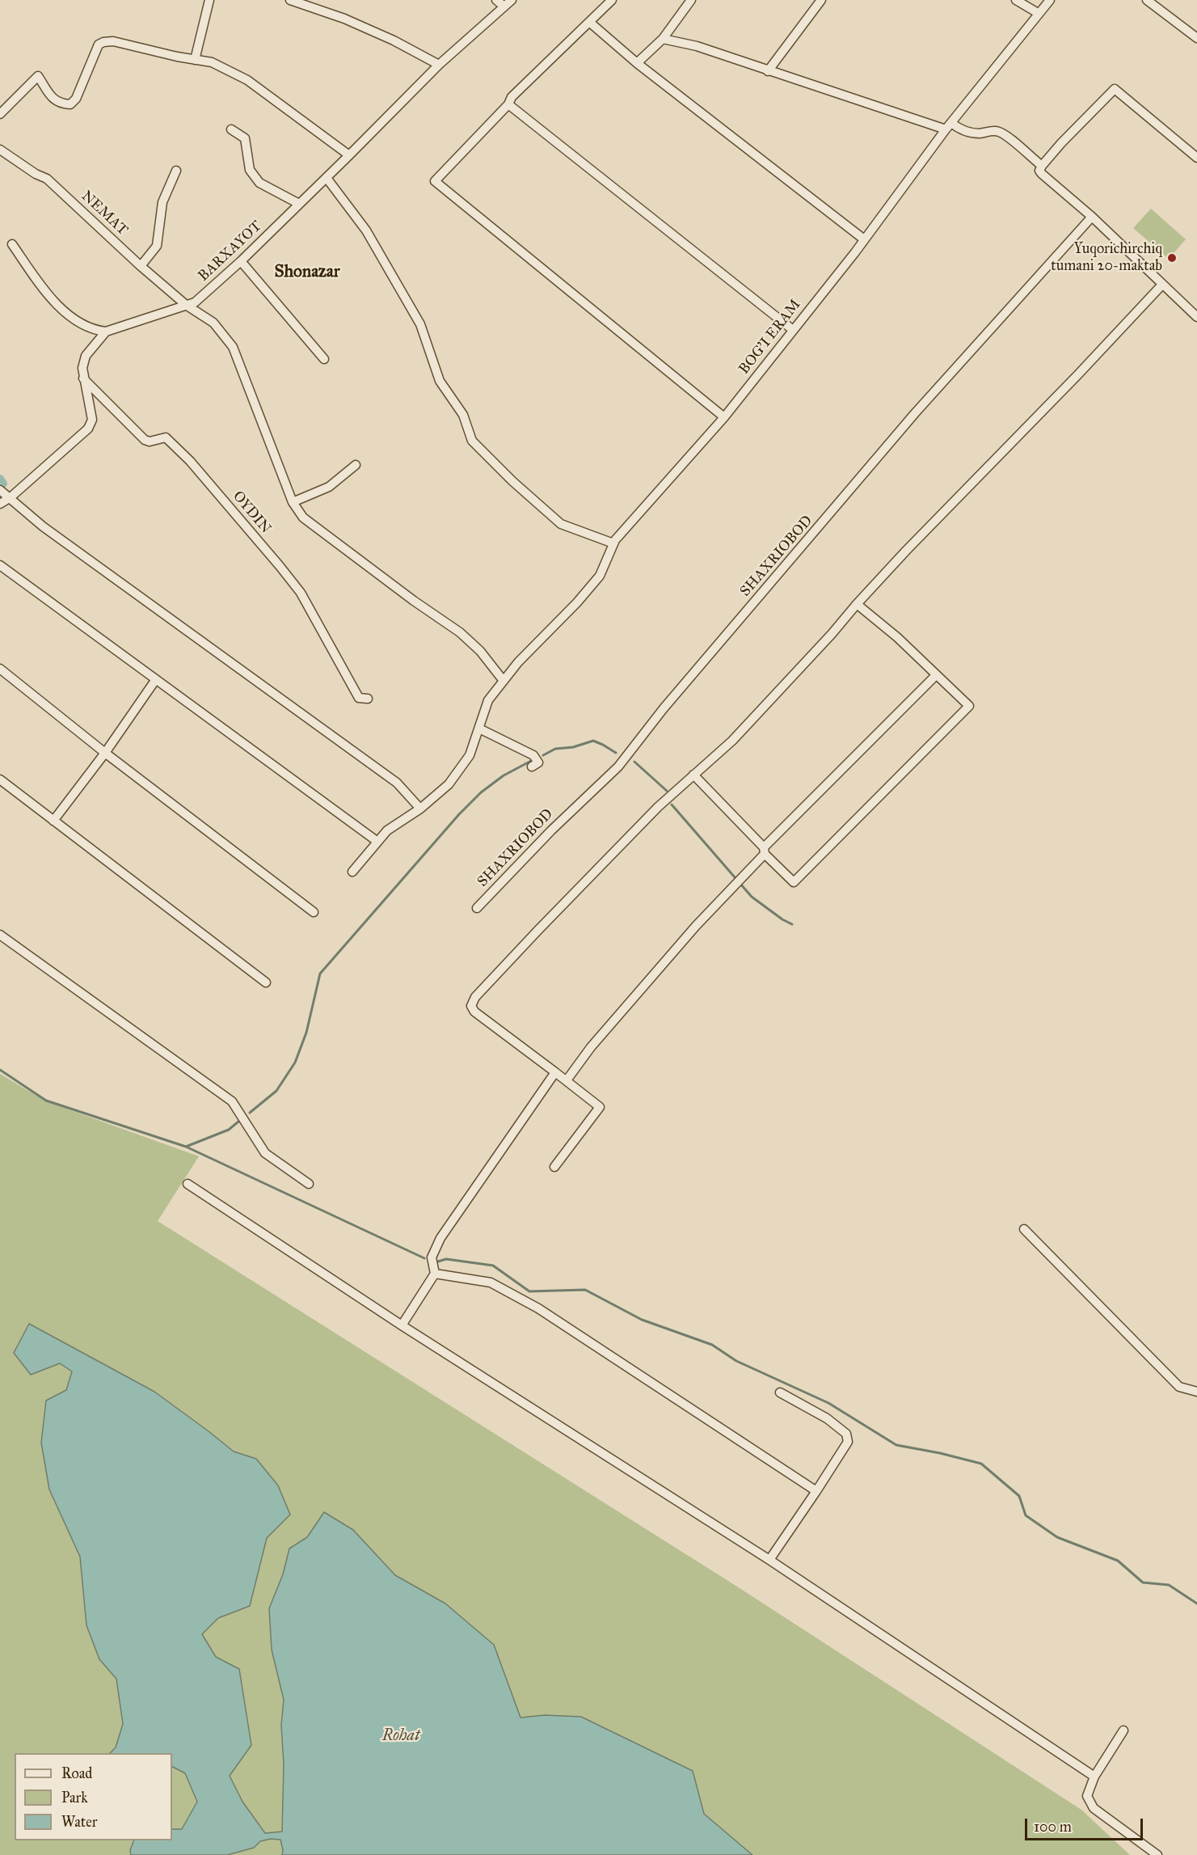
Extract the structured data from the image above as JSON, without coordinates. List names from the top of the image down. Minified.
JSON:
{"streets":{"street":["NEMAT","BARXAYOT","BOG'I ERAM","OYDIN","SHAXRIOBOD"]},"crossings":[["NEMAT","BARXAYOT"],["NEMAT","BOG'I ERAM"]],"districts":["Shonazar"],"water":["Rohat"],"places":["Yuqorichirchiq tumani 20-maktab"],"legend":["Road","Park","Water"],"scale_bar":"100 m"}
